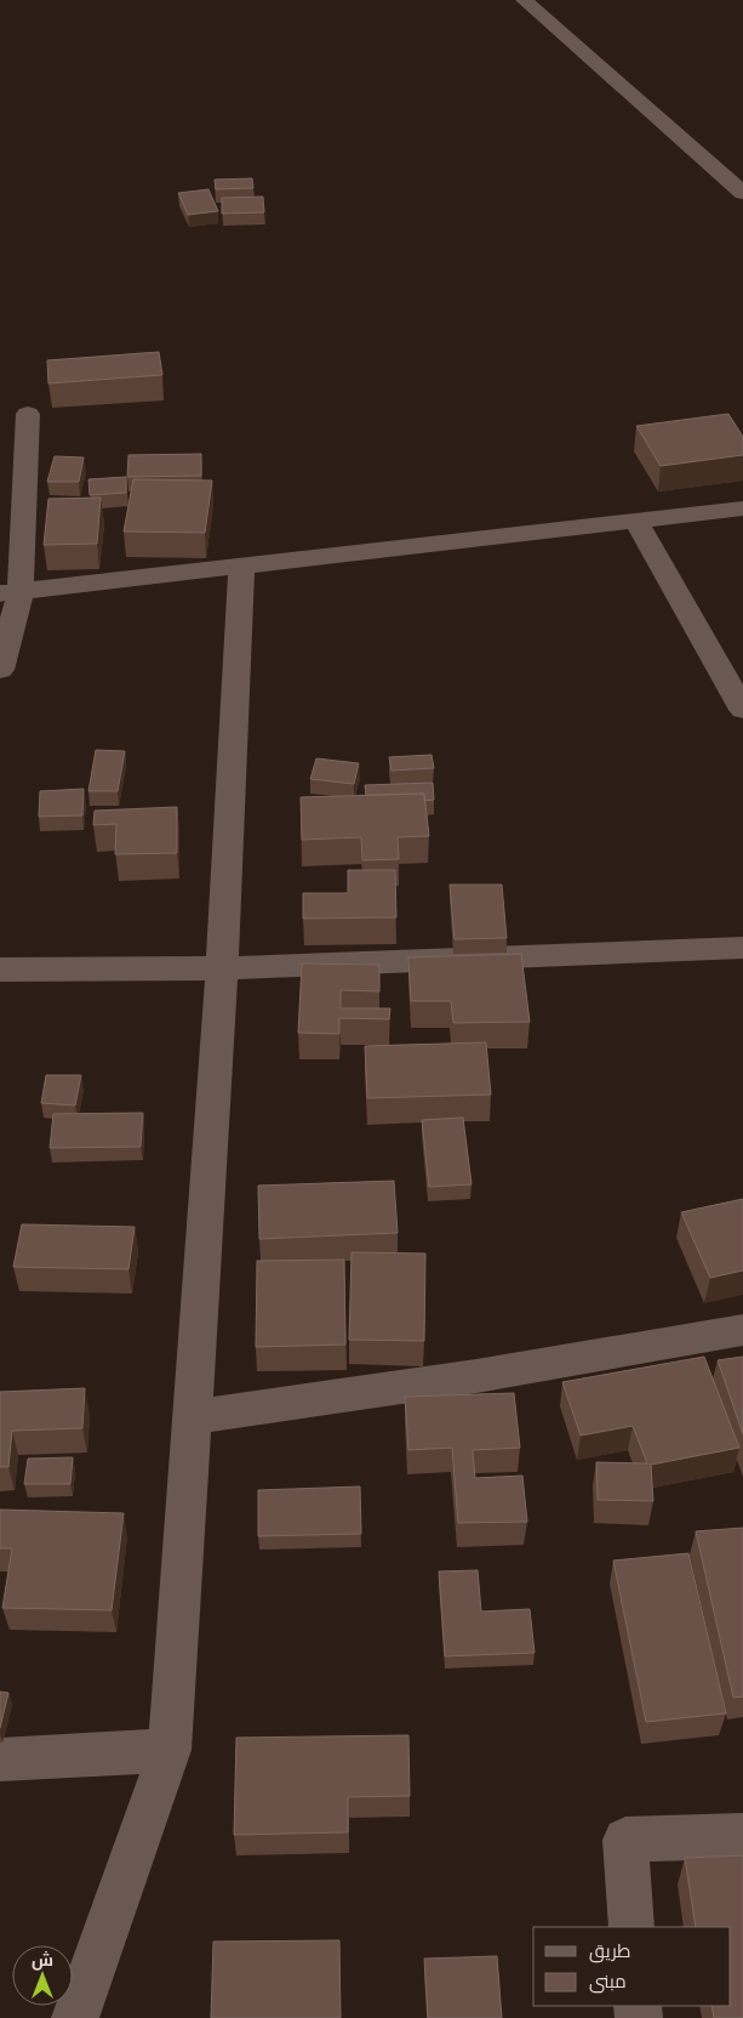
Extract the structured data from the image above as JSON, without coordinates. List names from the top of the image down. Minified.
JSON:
{"legend":["طريق","مبنى"],"north":"top"}
